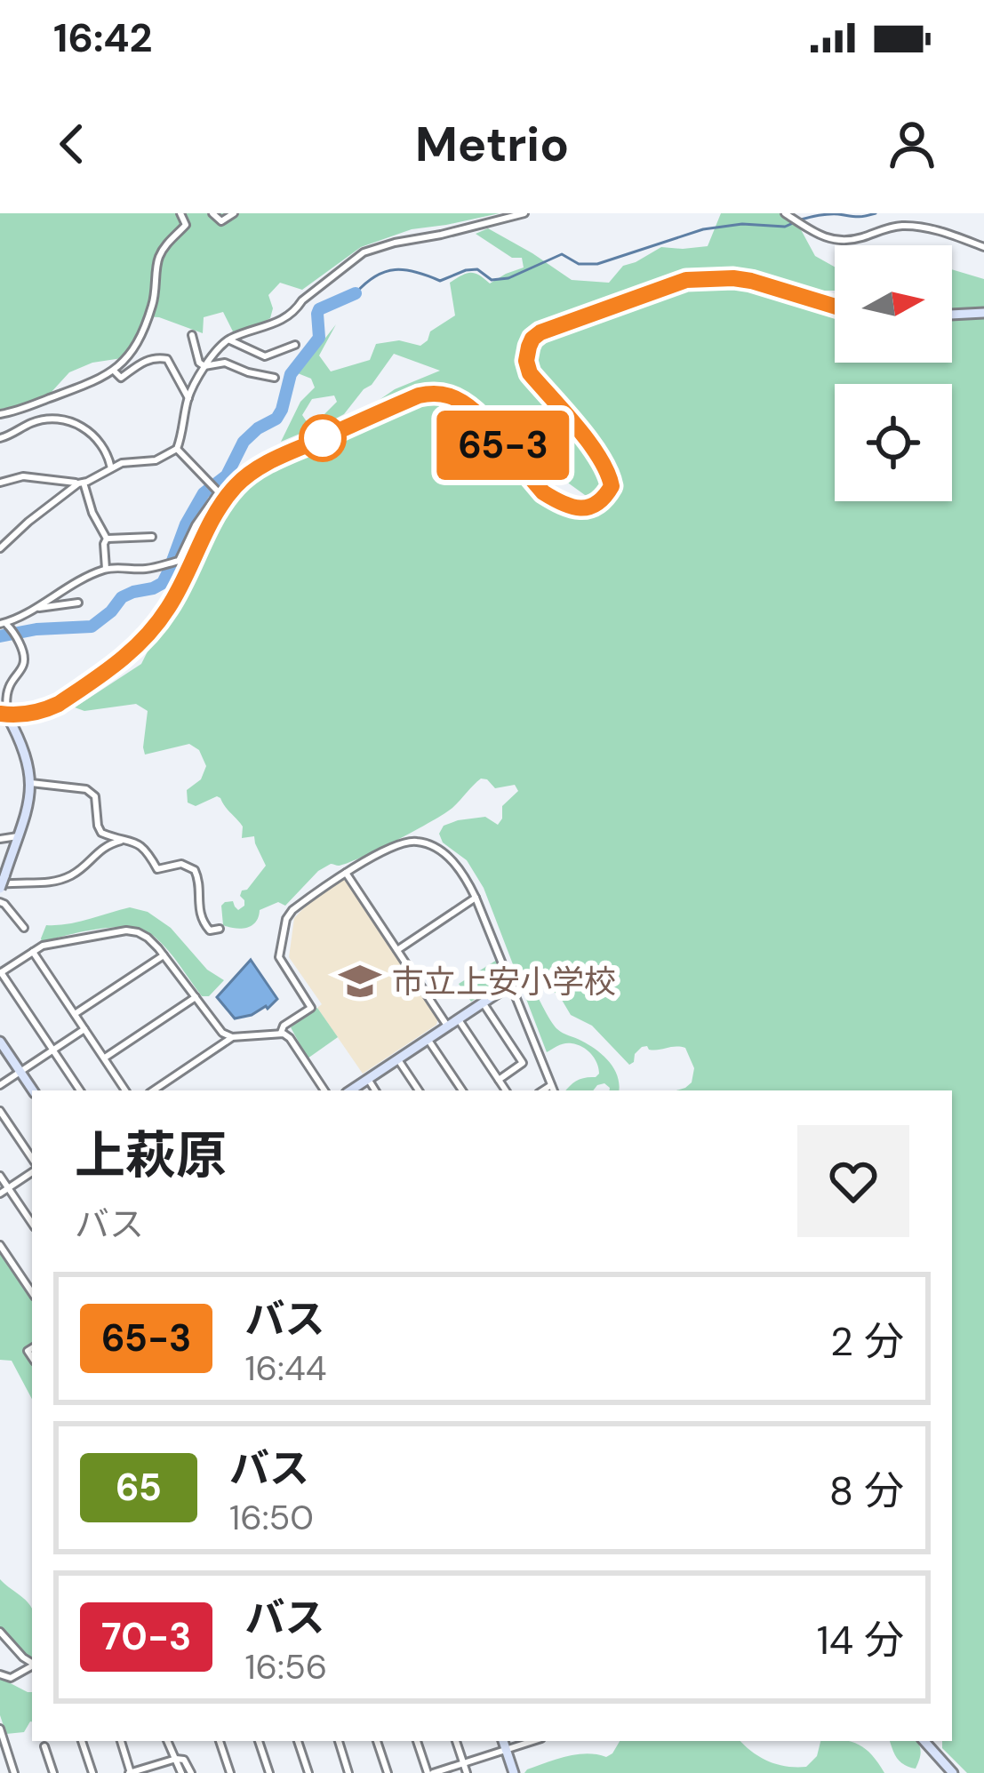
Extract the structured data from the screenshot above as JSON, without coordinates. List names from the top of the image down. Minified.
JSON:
{"places":{"school or university":["市立上安小学校"]},"lines":["bus line 65-3"],"north":"right","page":{"status":"16:42","header":"Metrio","on_map":"65-3","heading":["上萩原","バス"],"list":[{"mark":"65-3","name":"バス","note":"16:44","value":"2 分"},{"mark":"65","name":"バス","note":"16:50","value":"8 分"},{"mark":"70-3","name":"バス","note":"16:56","value":"14 分"}]}}
